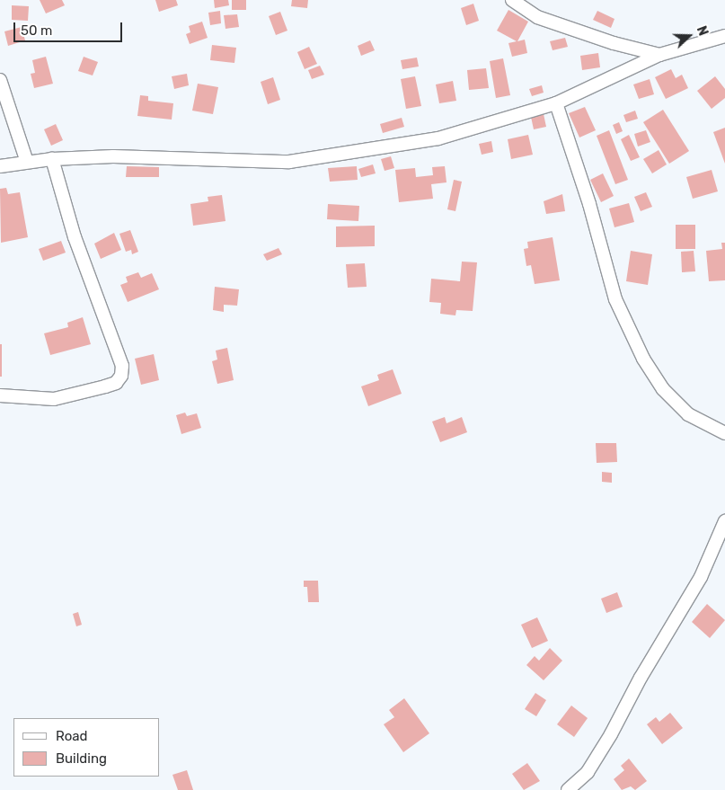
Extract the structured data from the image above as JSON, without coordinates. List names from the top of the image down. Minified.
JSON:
{"legend":["Road","Building"],"scale_bar":"50 m","north":"right"}
